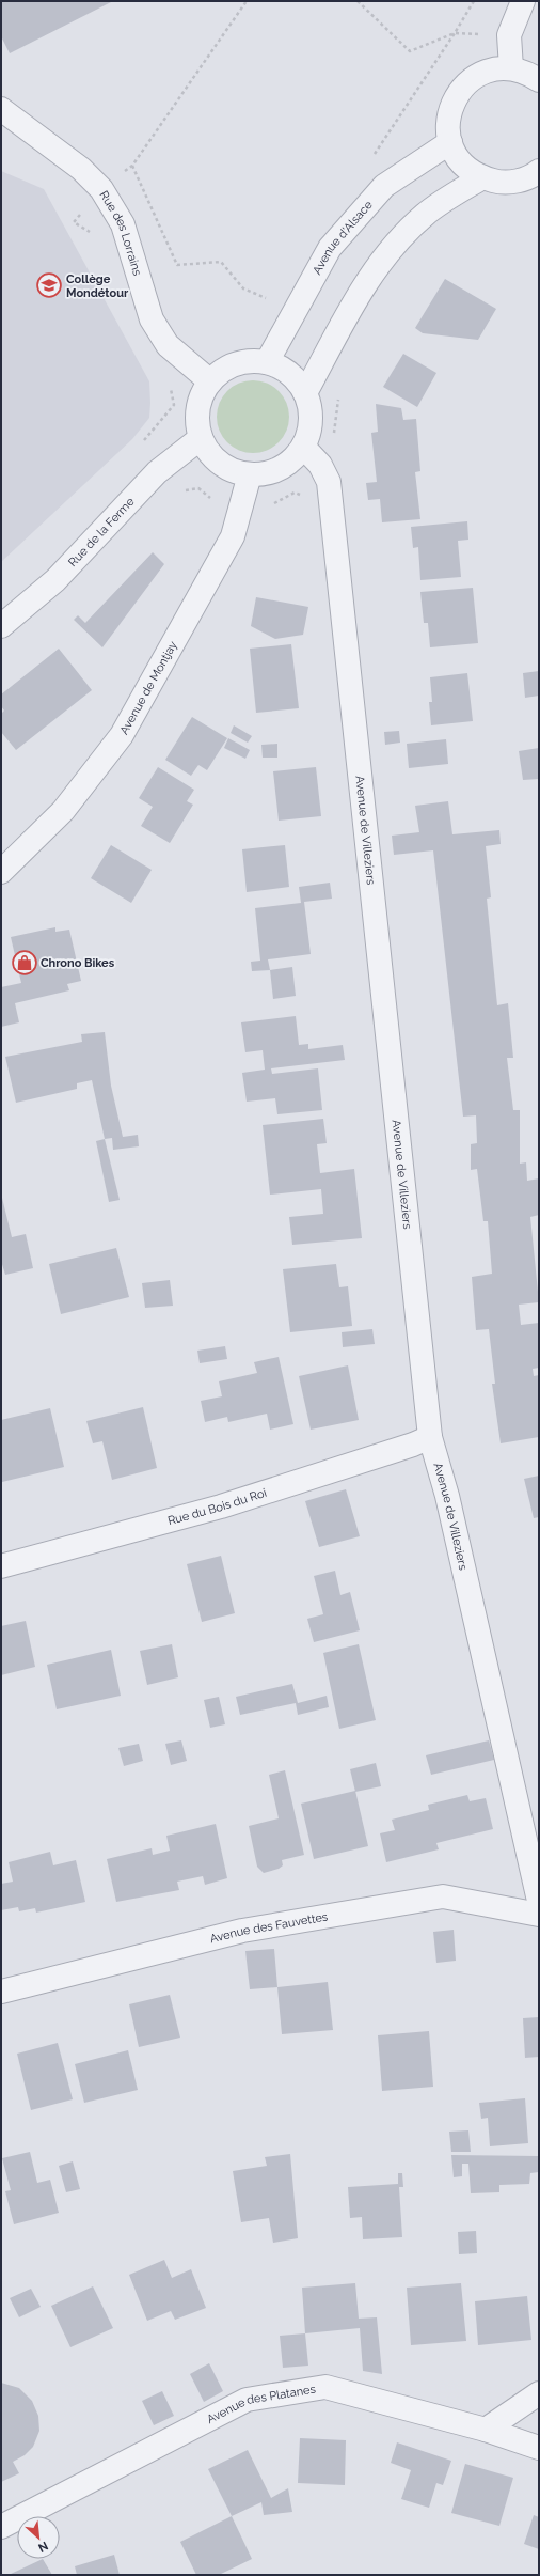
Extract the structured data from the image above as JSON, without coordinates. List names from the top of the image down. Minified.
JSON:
{"streets":{"street":["Rue des Lorrains","Avenue d'Alsace","Rue de la Ferme","Avenue de Montjay","Avenue de Villeziers","Rue du Bois du Roi","Avenue des Fauvettes","Avenue des Platanes"]},"crossings":[["Rue des Lorrains","Avenue d'Alsace"],["Rue des Lorrains","Rue de la Ferme"],["Rue des Lorrains","Avenue de Montjay"],["Rue des Lorrains","Avenue de Villeziers"],["Avenue d'Alsace","Rue de la Ferme"],["Avenue d'Alsace","Avenue de Montjay"],["Avenue d'Alsace","Avenue de Villeziers"],["Rue de la Ferme","Avenue de Montjay"],["Rue de la Ferme","Avenue de Villeziers"],["Avenue de Montjay","Avenue de Villeziers"],["Avenue de Villeziers","Rue du Bois du Roi"]],"places":{"school or university":["Collège Mondétour"],"shop":["Chrono Bikes"]},"north":"bottom right"}
